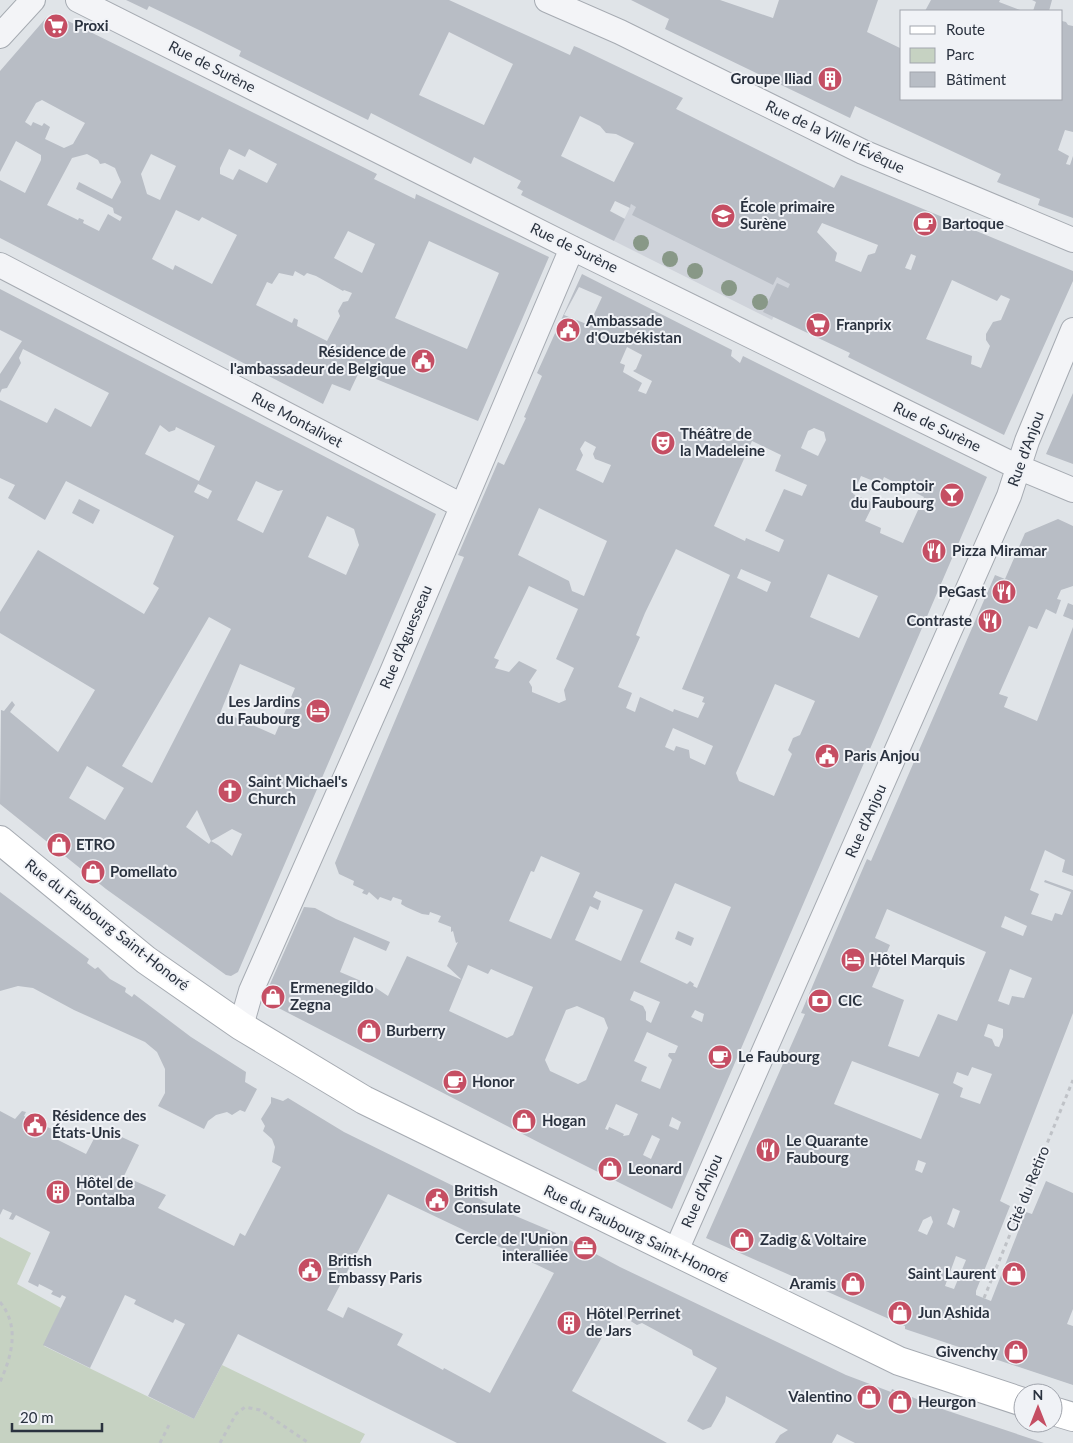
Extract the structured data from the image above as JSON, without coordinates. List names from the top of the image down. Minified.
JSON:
{"streets":{"street":["Rue de Surène","Rue de la Ville l'Évêque","Rue Montalivet","Rue d'Anjou","Rue d'Aguesseau","Rue du Faubourg Saint-Honoré"],"path":["Cité du Retiro"]},"crossings":[["Rue de Surène","Rue d'Anjou"],["Rue de Surène","Rue d'Aguesseau"],["Rue Montalivet","Rue d'Aguesseau"],["Rue d'Anjou","Rue du Faubourg Saint-Honoré"],["Rue d'Aguesseau","Rue du Faubourg Saint-Honoré"]],"places":{"supermarket":["Proxi","Franprix"],"building":["Groupe Iliad","Hôtel de Pontalba","Hôtel Perrinet de Jars"],"school or university":["École primaire Surène"],"cafe":["Bartoque","Le Faubourg","Honor"],"public building":["Ambassade d'Ouzbékistan","Résidence de l'ambassadeur de Belgique","Paris Anjou","Résidence des États-Unis","British Consulate","British Embassy Paris"],"theatre":["Théâtre de la Madeleine"],"bar":["Le Comptoir du Faubourg"],"restaurant":["Pizza Miramar","PeGast","Contraste","Le Quarante Faubourg"],"hotel":["Les Jardins du Faubourg","Hôtel Marquis"],"church":["Saint Michael's Church"],"shop":["ETRO","Pomellato","Ermenegildo Zegna","Burberry","Hogan","Leonard","Zadig & Voltaire","Saint Laurent","Aramis","Jun Ashida","Givenchy","Valentino","Heurgon"],"bank":["CIC"],"office":["Cercle de l'Union interalliée"]},"legend":["Route","Parc","Bâtiment"],"scale_bar":"20 m","north":"top"}
